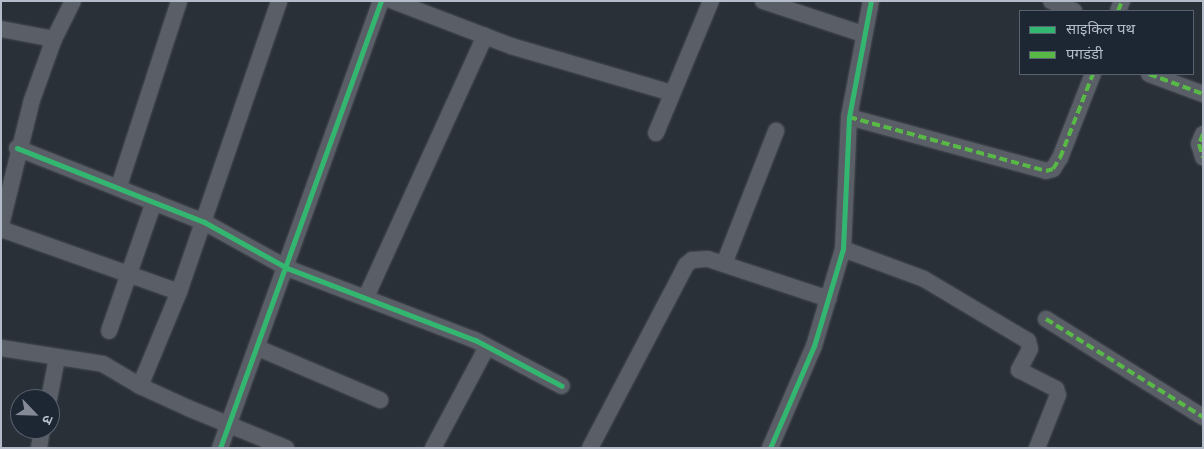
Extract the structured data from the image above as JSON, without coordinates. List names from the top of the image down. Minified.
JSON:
{"legend":["साइकिल पथ","पगडंडी"],"north":"bottom right"}
